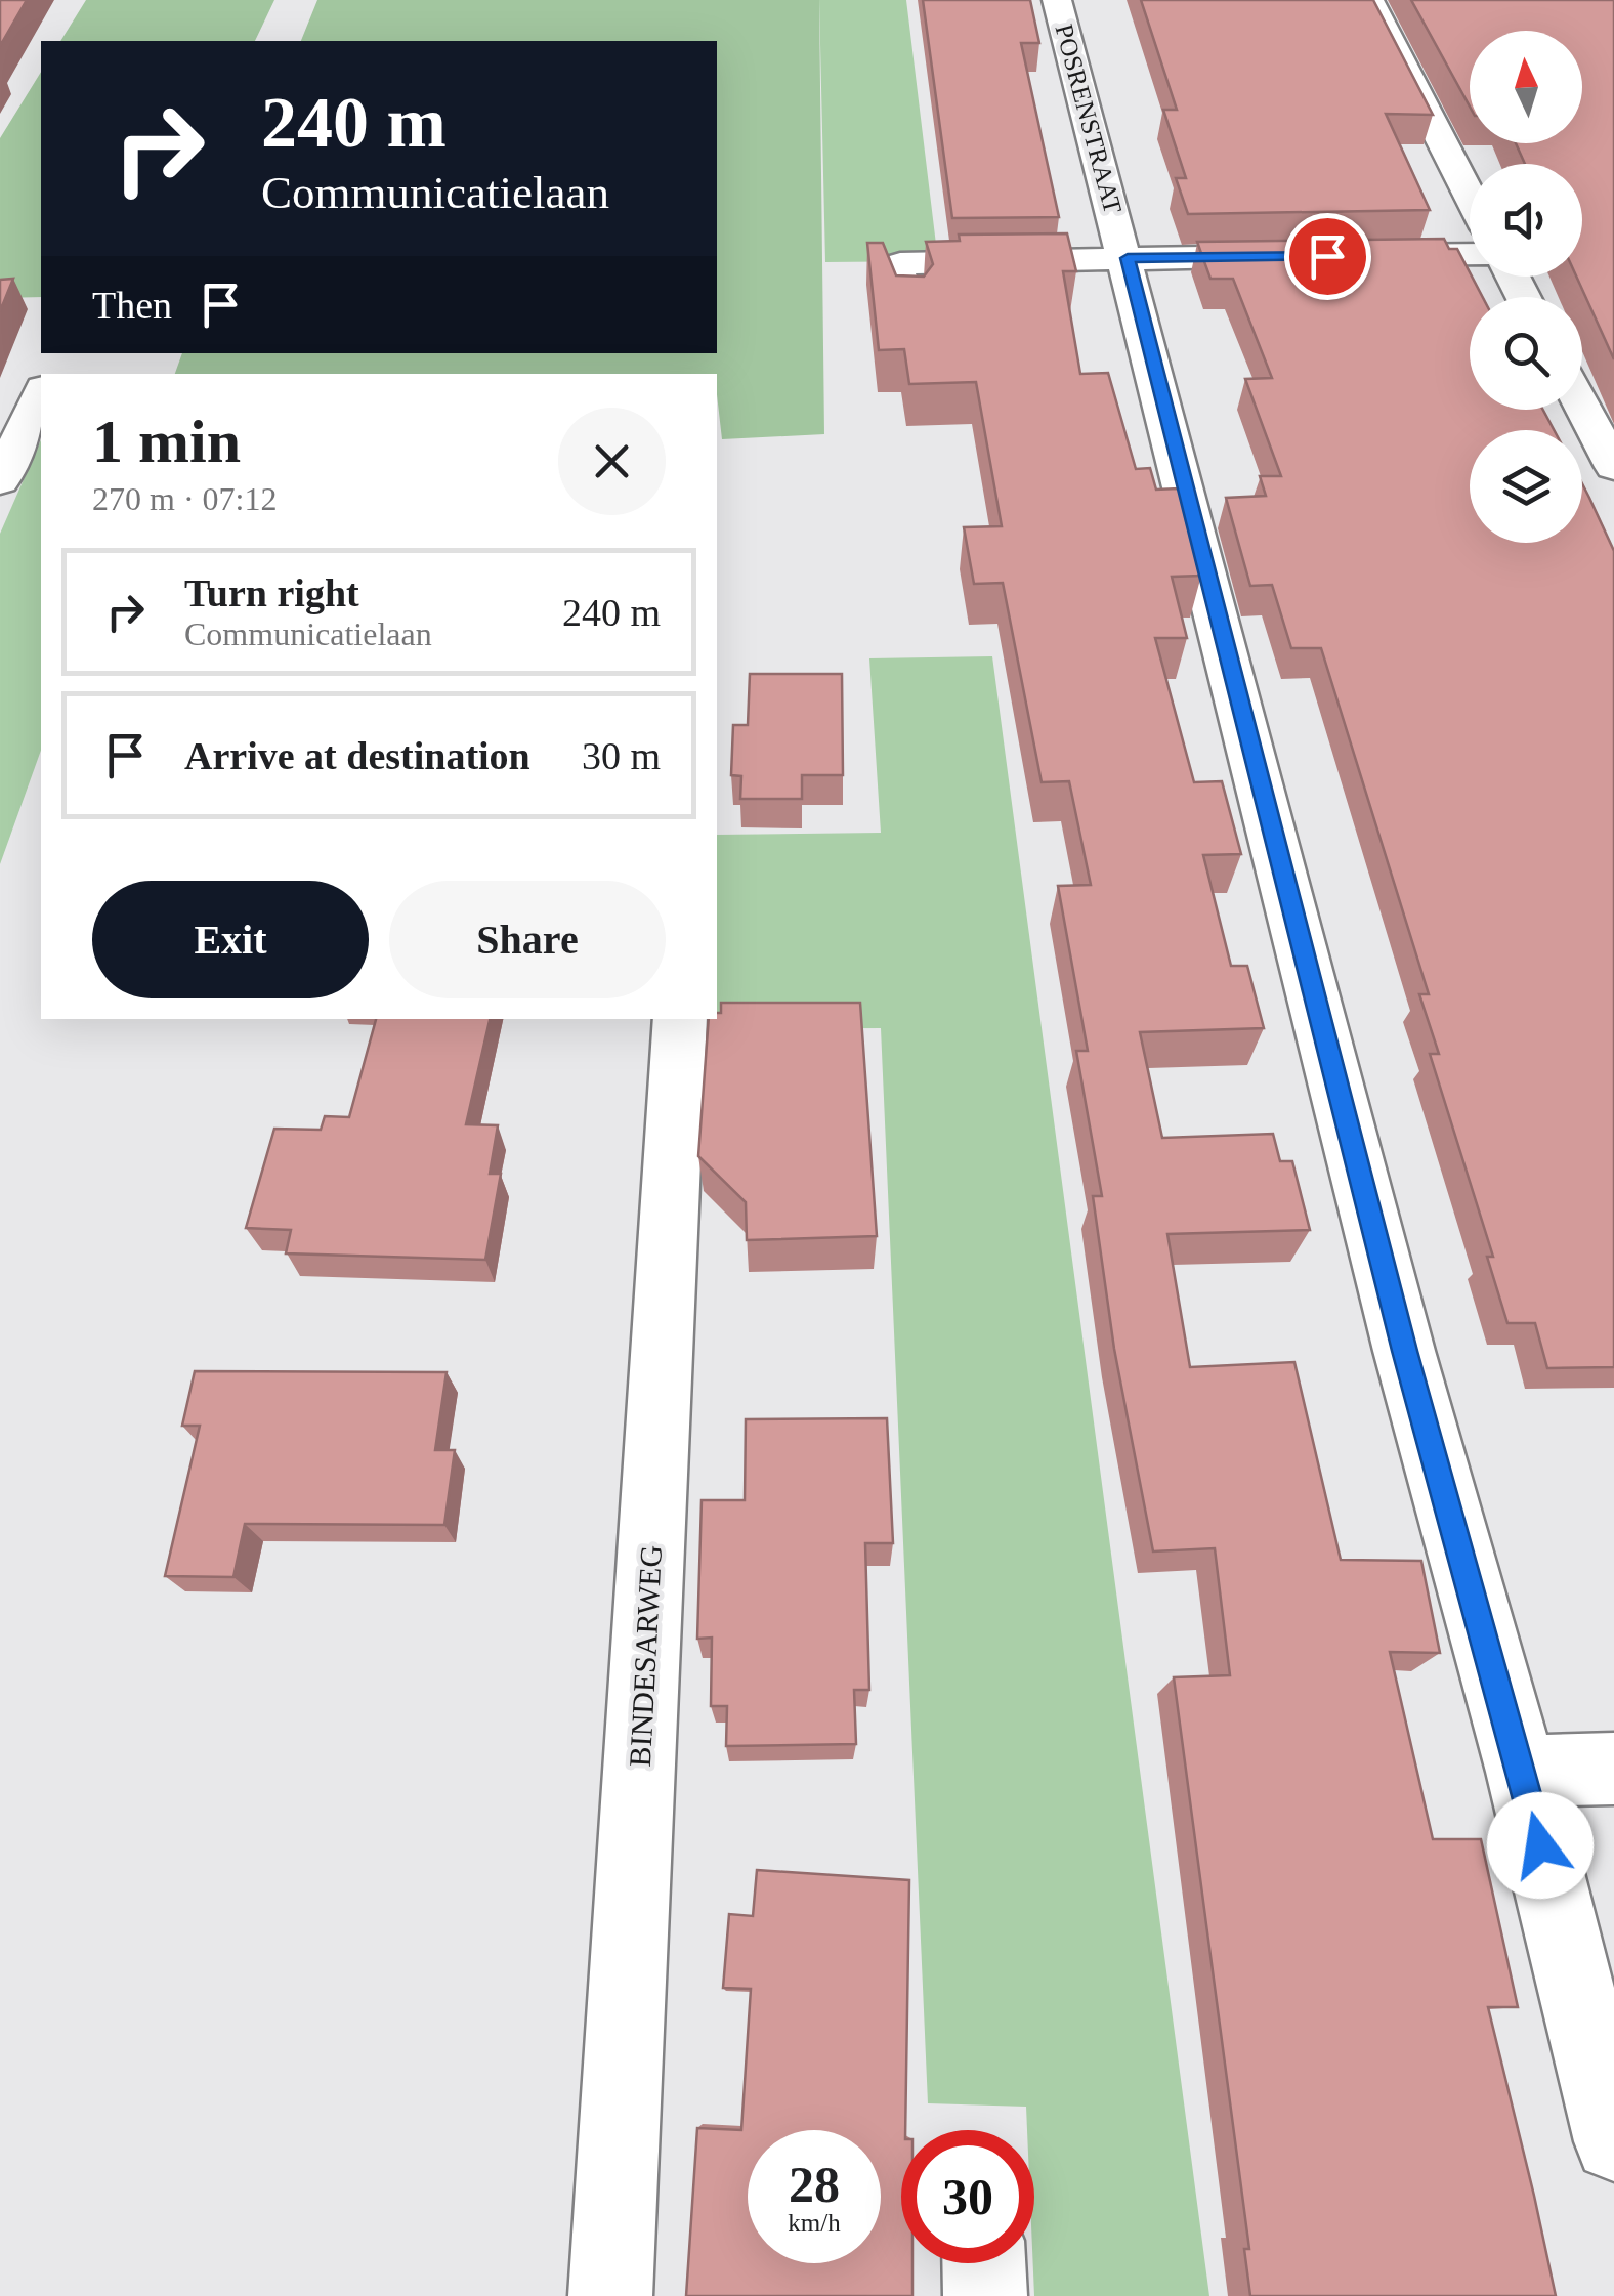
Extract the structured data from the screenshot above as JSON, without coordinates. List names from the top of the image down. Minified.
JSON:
{"streets":{"street":["POSRENSTRAAT","BINDESARWEG"]},"north":"top","page":{"turn":["240 m","Communicatielaan"],"then":"Then","heading":["1 min","270 m · 07:12"],"list":[{"name":"Turn right","note":"Communicatielaan","value":"240 m"},{"name":"Arrive at destination","value":"30 m"}],"buttons":["Exit","Share"],"speed":"28 km/h","limit":"30"}}
